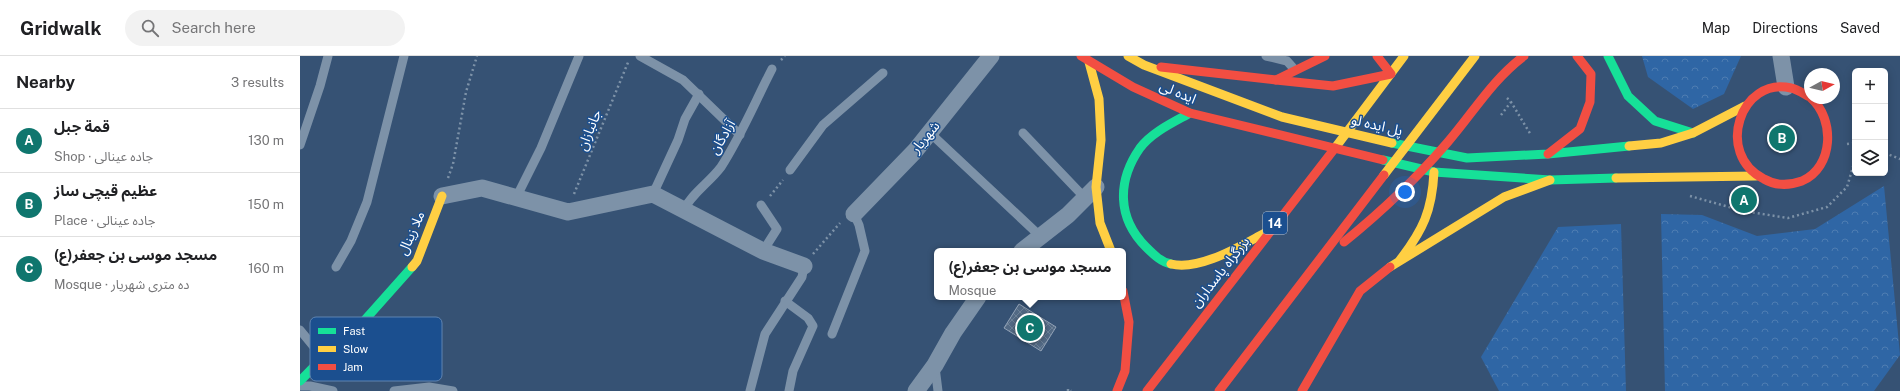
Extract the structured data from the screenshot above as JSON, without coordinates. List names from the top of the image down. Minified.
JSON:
{"streets":{"main road":["ایده لی","پل ایده لو","14","ملا زینال","بزرگراه پاسداران"],"street":["شهریار"],"lane":["آزادگان"],"path":["جانبازان"]},"crossings":[["ایده لی","پل ایده لو"]],"legend":["Fast","Slow","Jam"],"north":"right","page":{"header":"Gridwalk","search":"Search here","nav":["Map","Directions","Saved"],"heading":["Nearby","3 results"],"map_buttons":["+","−"],"list":[{"mark":"A","name":"قمة جبل","note":"Shop · جاده عینالی","value":"130 m"},{"mark":"B","name":"عظیم قیچی ساز","note":"Place · جاده عینالی","value":"150 m"},{"mark":"C","name":"مسجد موسی بن جعفر(ع)","note":"Mosque · ده متری شهریار","value":"160 m"}],"pins":["B","A","C"],"popup":["مسجد موسی بن جعفر(ع)","Mosque"]}}
